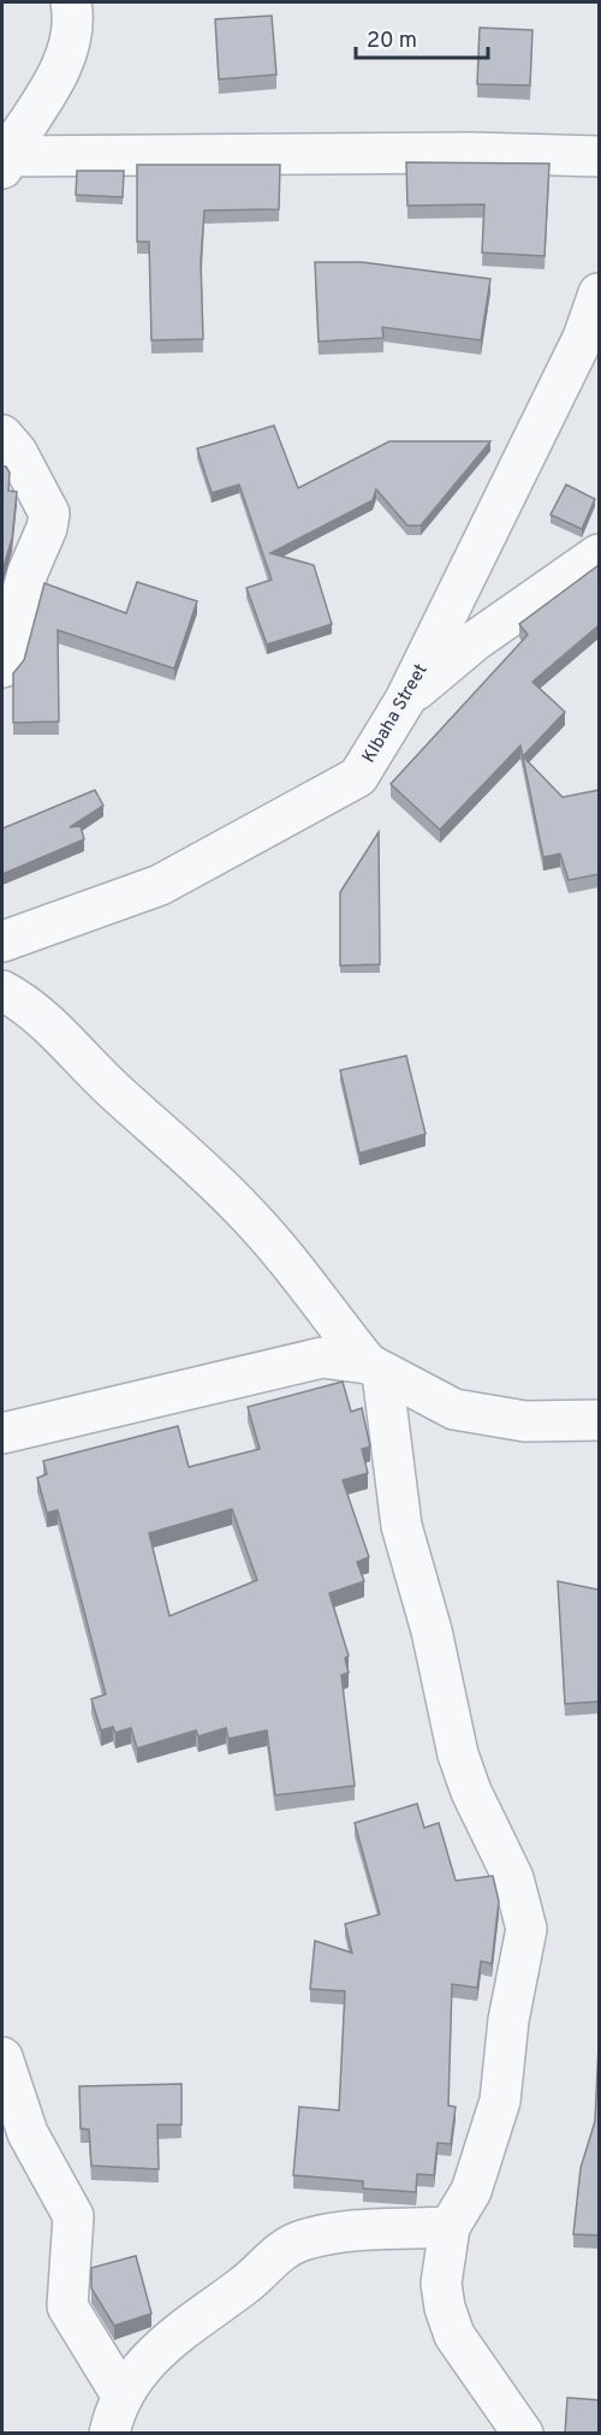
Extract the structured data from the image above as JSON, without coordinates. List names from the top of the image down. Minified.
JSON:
{"streets":{"street":["KIbaha Street"]},"scale_bar":"20 m"}
